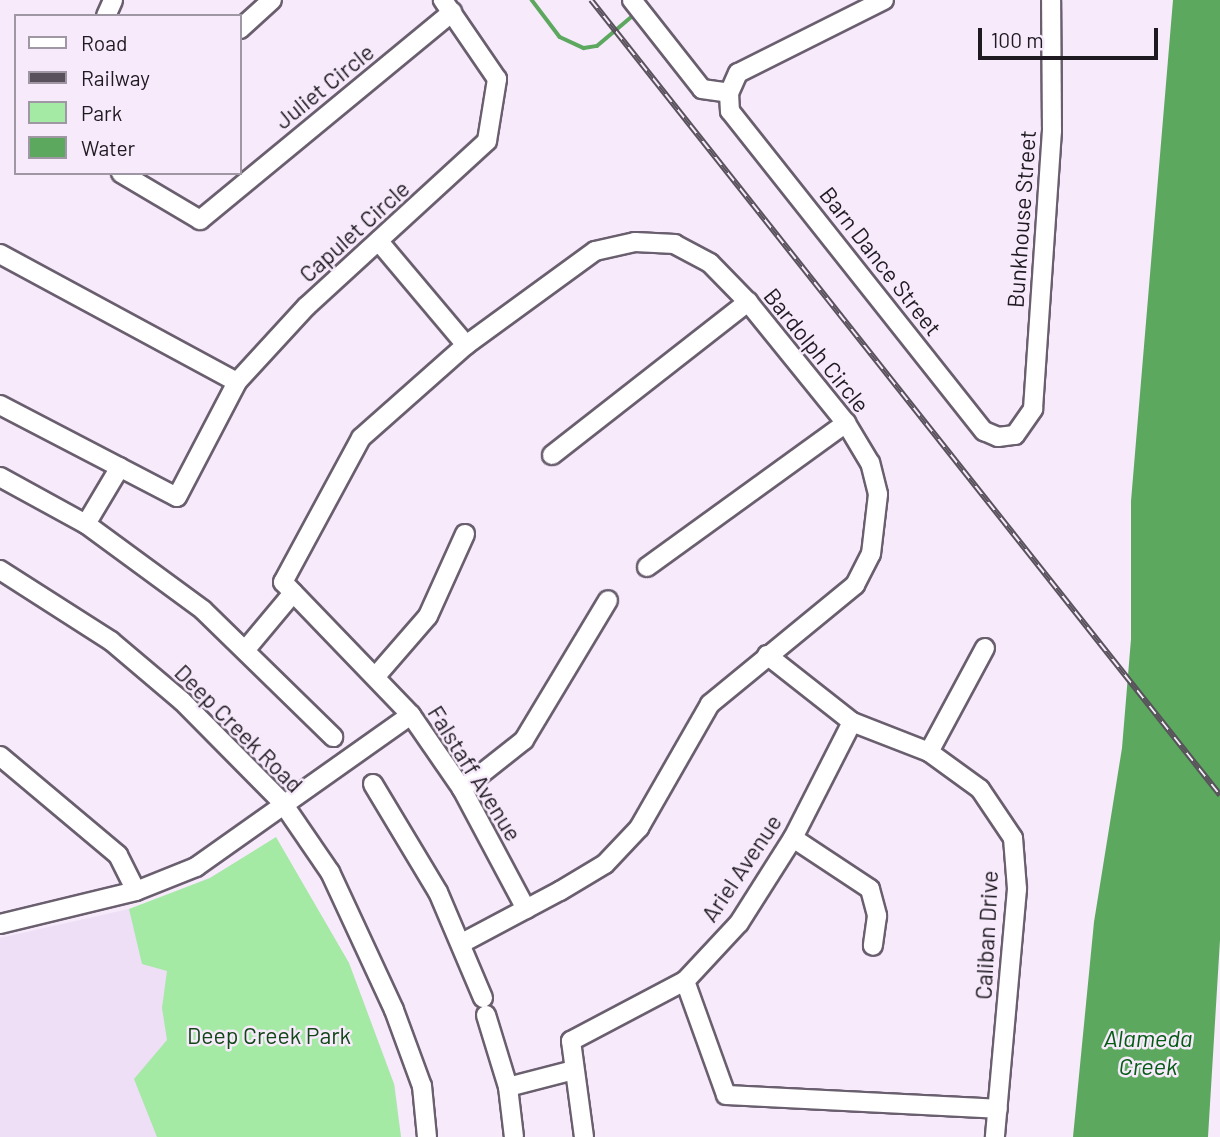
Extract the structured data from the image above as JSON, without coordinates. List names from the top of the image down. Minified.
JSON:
{"streets":{"street":["Juliet Circle","Bunkhouse Street","Capulet Circle","Barn Dance Street","Bardolph Circle","Deep Creek Road","Falstaff Avenue","Ariel Avenue","Caliban Drive"]},"crossings":[["Juliet Circle","Capulet Circle"],["Bunkhouse Street","Barn Dance Street"],["Bardolph Circle","Falstaff Avenue"],["Bardolph Circle","Caliban Drive"],["Ariel Avenue","Caliban Drive"]],"water":["Alameda Creek"],"parks":["Deep Creek Park"],"legend":["Road","Railway","Park","Water"],"scale_bar":"100 m"}
